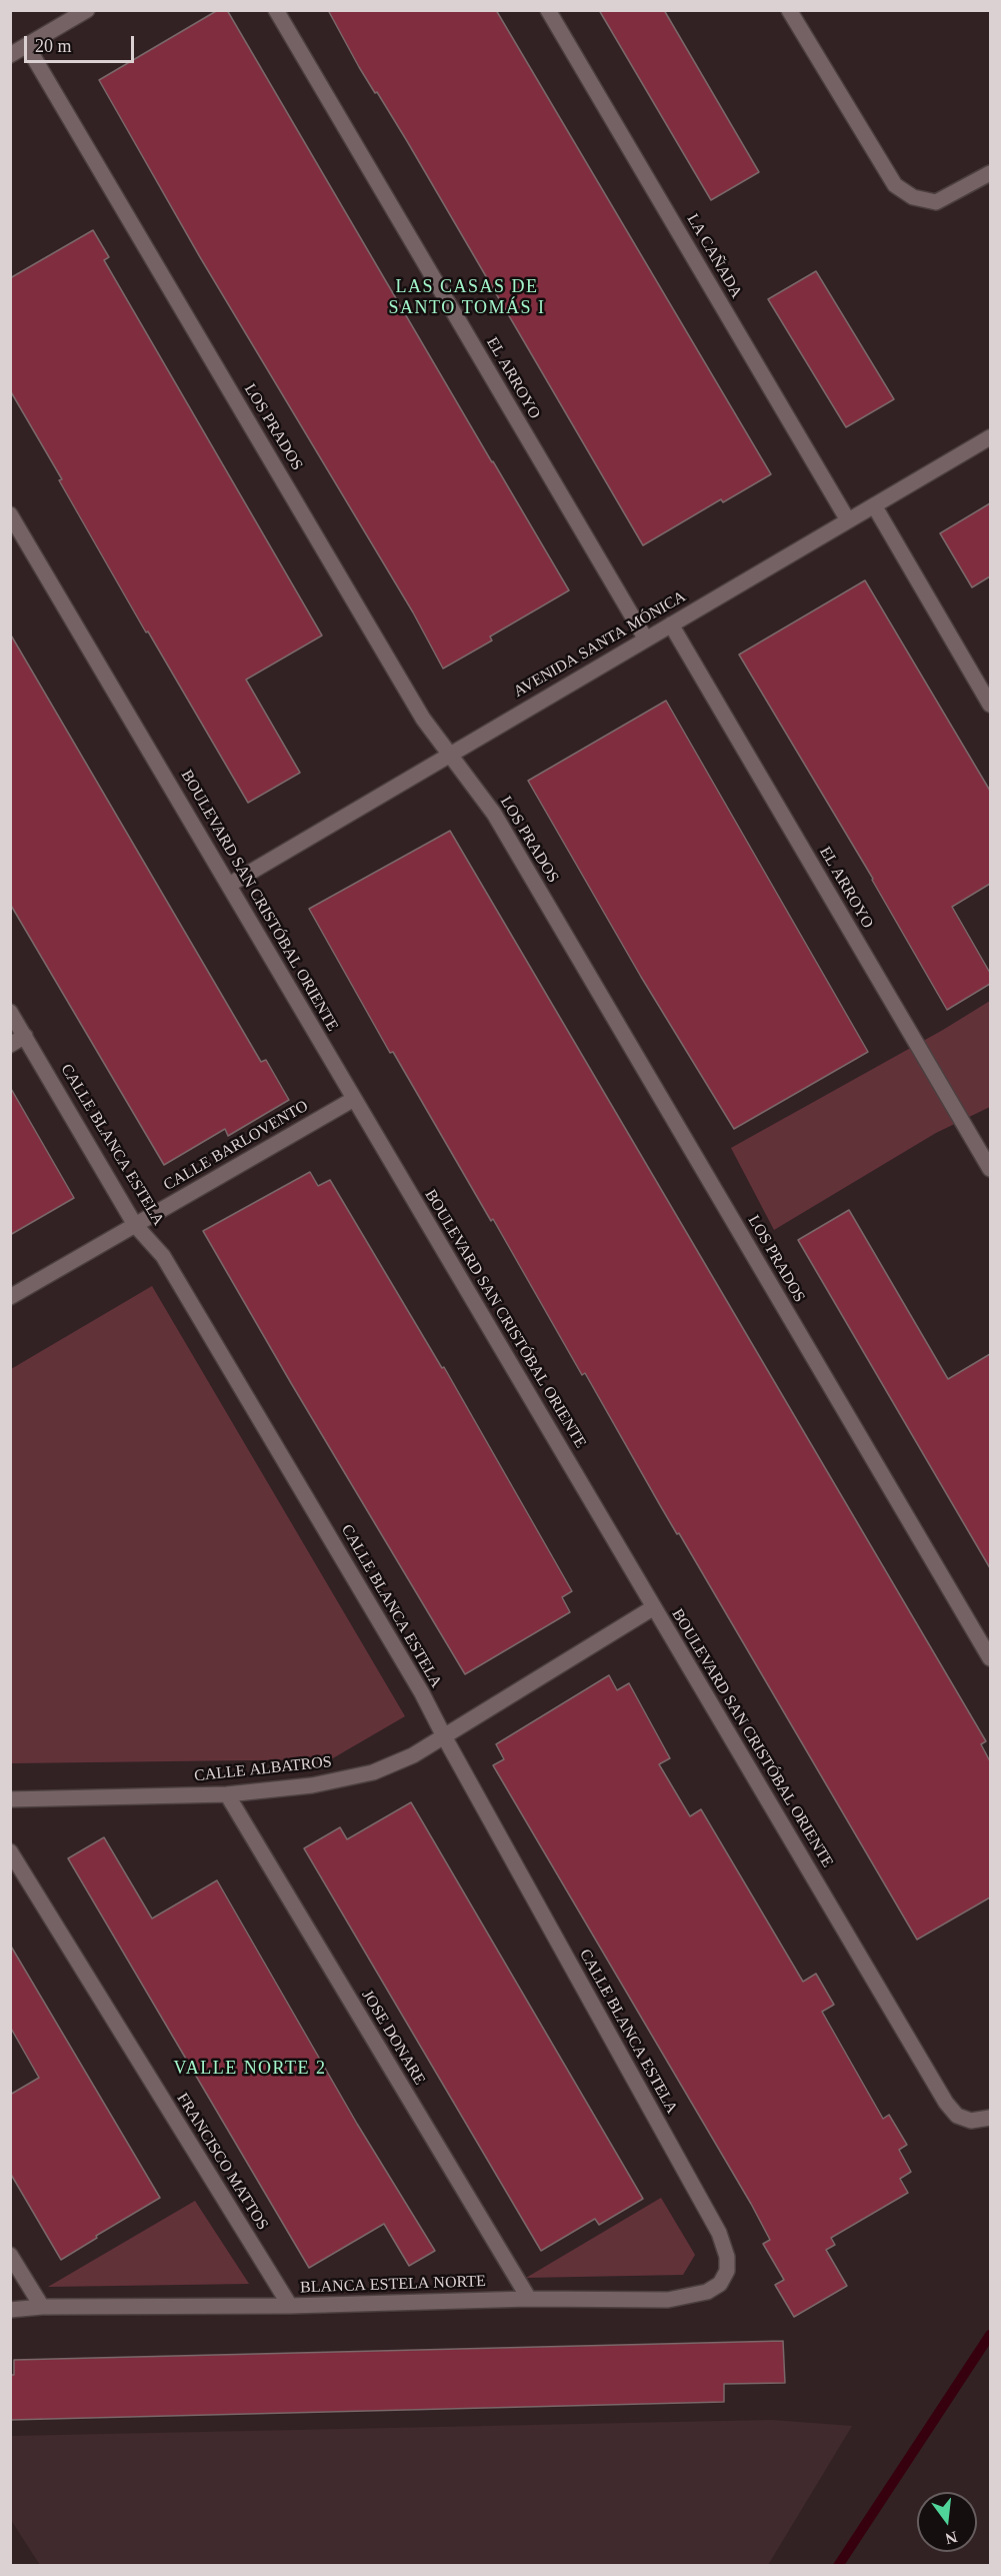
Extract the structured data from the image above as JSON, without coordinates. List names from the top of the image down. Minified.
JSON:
{"streets":{"street":["LA CAÑADA","EL ARROYO","LOS PRADOS","AVENIDA SANTA MÓNICA","BOULEVARD SAN CRISTÓBAL ORIENTE","CALLE BLANCA ESTELA","CALLE BARLOVENTO","CALLE ALBATROS","JOSE DONARE","FRANCISCO MATTOS","BLANCA ESTELA NORTE"]},"crossings":[["LA CAÑADA","AVENIDA SANTA MÓNICA"],["EL ARROYO","AVENIDA SANTA MÓNICA"],["LOS PRADOS","AVENIDA SANTA MÓNICA"],["AVENIDA SANTA MÓNICA","BOULEVARD SAN CRISTÓBAL ORIENTE"],["BOULEVARD SAN CRISTÓBAL ORIENTE","CALLE BARLOVENTO"],["BOULEVARD SAN CRISTÓBAL ORIENTE","CALLE ALBATROS"],["CALLE BLANCA ESTELA","CALLE BARLOVENTO"],["CALLE BLANCA ESTELA","CALLE ALBATROS"],["CALLE BLANCA ESTELA","BLANCA ESTELA NORTE"],["CALLE ALBATROS","JOSE DONARE"],["JOSE DONARE","BLANCA ESTELA NORTE"],["FRANCISCO MATTOS","BLANCA ESTELA NORTE"]],"districts":["LAS CASAS DE SANTO TOMÁS I","VALLE NORTE 2"],"scale_bar":"20 m","north":"bottom"}
